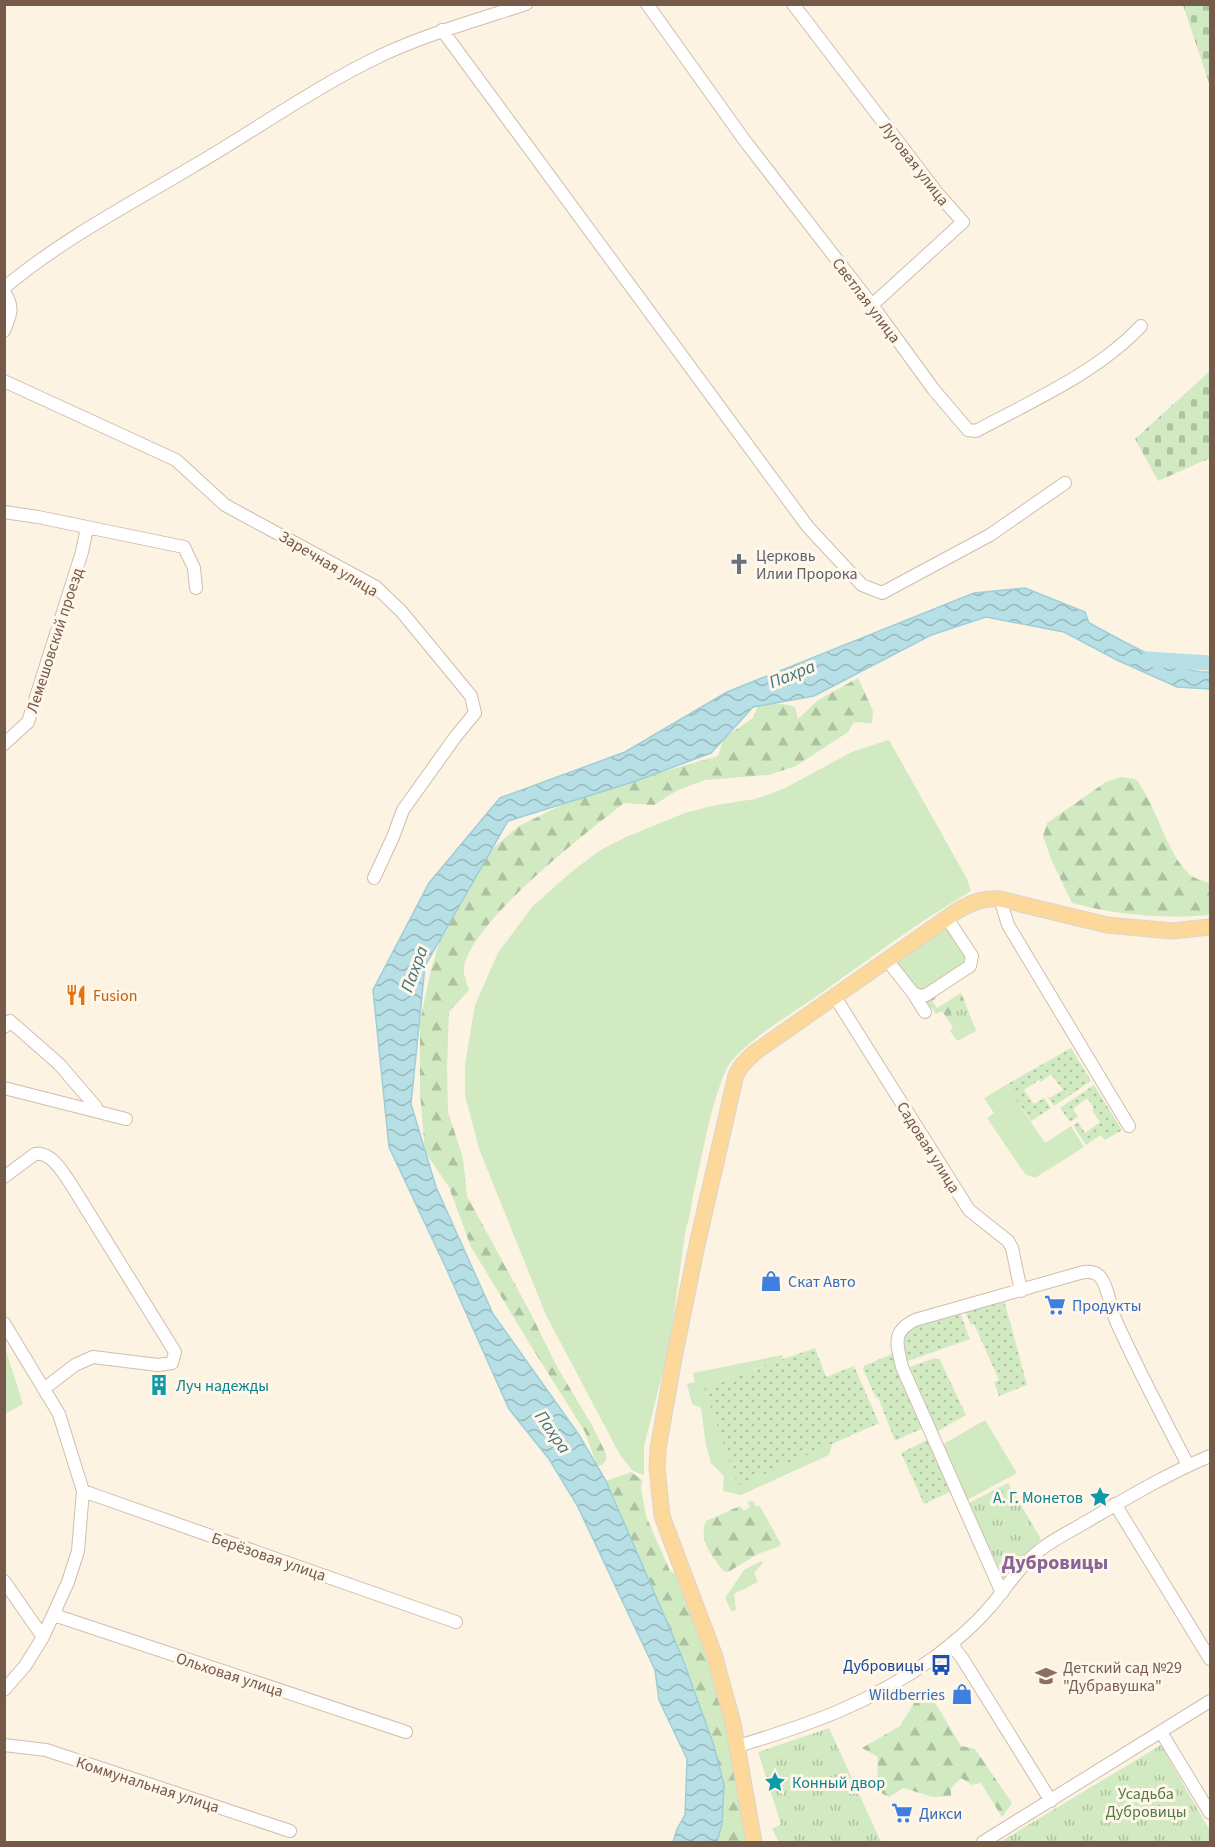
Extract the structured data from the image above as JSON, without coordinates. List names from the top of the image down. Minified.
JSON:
{"streets":{"street":["Луговая улица","Светлая улица","Заречная улица","Лемешовский проезд","Садовая улица","Берёзовая улица","Ольховая улица","Коммунальная улица"]},"crossings":[["Луговая улица","Светлая улица"]],"districts":["Дубровицы"],"water":["Пахра"],"parks":["Усадьба Дубровицы"],"places":{"church":["Церковь Илии Пророка"],"restaurant":["Fusion"],"shop":["Скат Авто","Wildberries"],"supermarket":["Продукты","Дикси"],"building":["Луч надежды"],"place":["А. Г. Монетов","Конный двор"],"bus stop":["Дубровицы"],"school or university":["Детский сад №29 \"Дубравушка\""]}}
